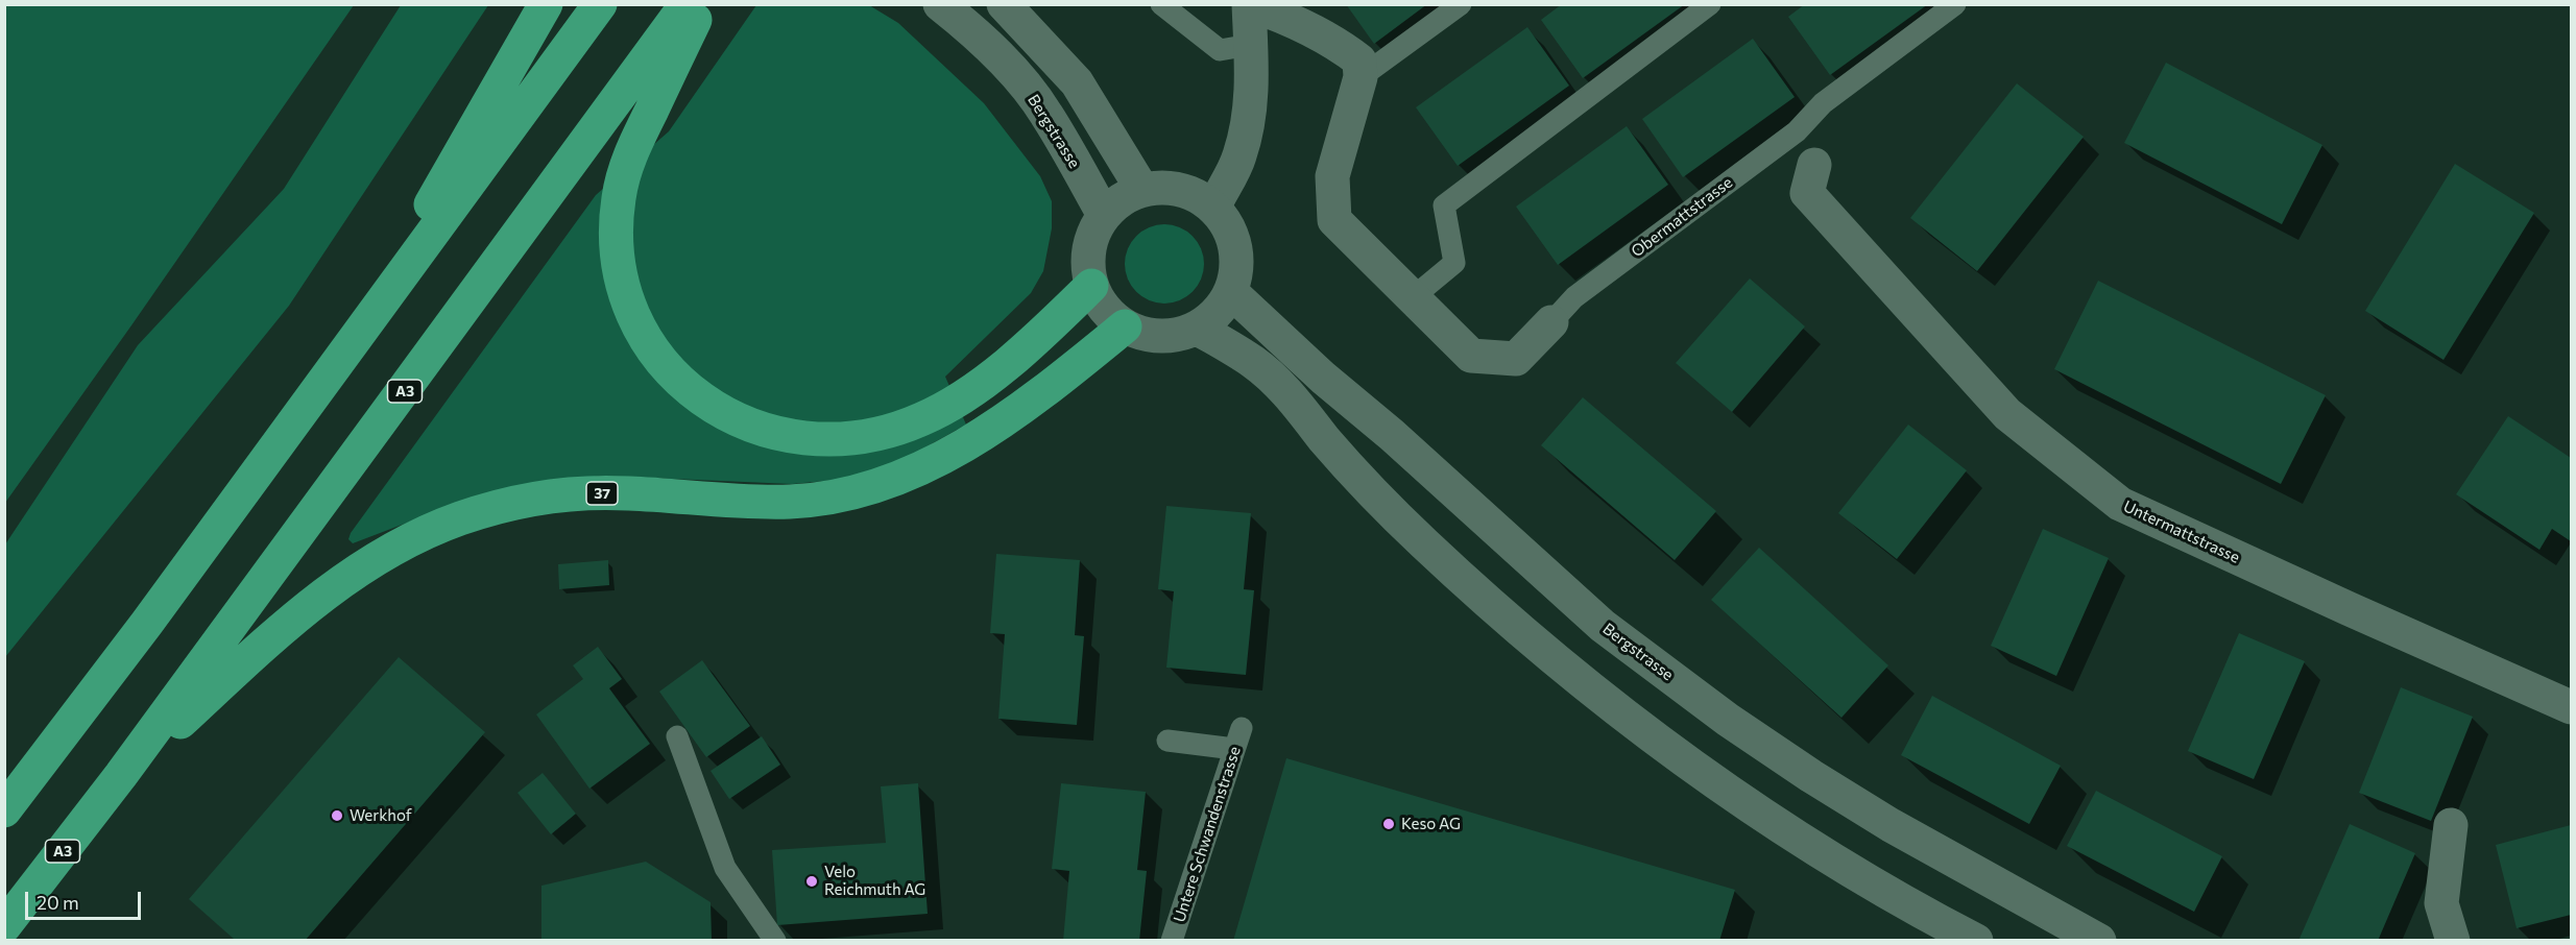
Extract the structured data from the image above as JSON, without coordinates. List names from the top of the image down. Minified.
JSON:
{"streets":{"highway":["A3","37"],"main road":["Bergstrasse","Obermattstrasse","Untermattstrasse"],"lane":["Untere Schwandenstrasse"]},"crossings":[["Bergstrasse","37"],["A3","37"]],"places":["Werkhof","Keso AG","Velo Reichmuth AG"],"scale_bar":"20 m"}
